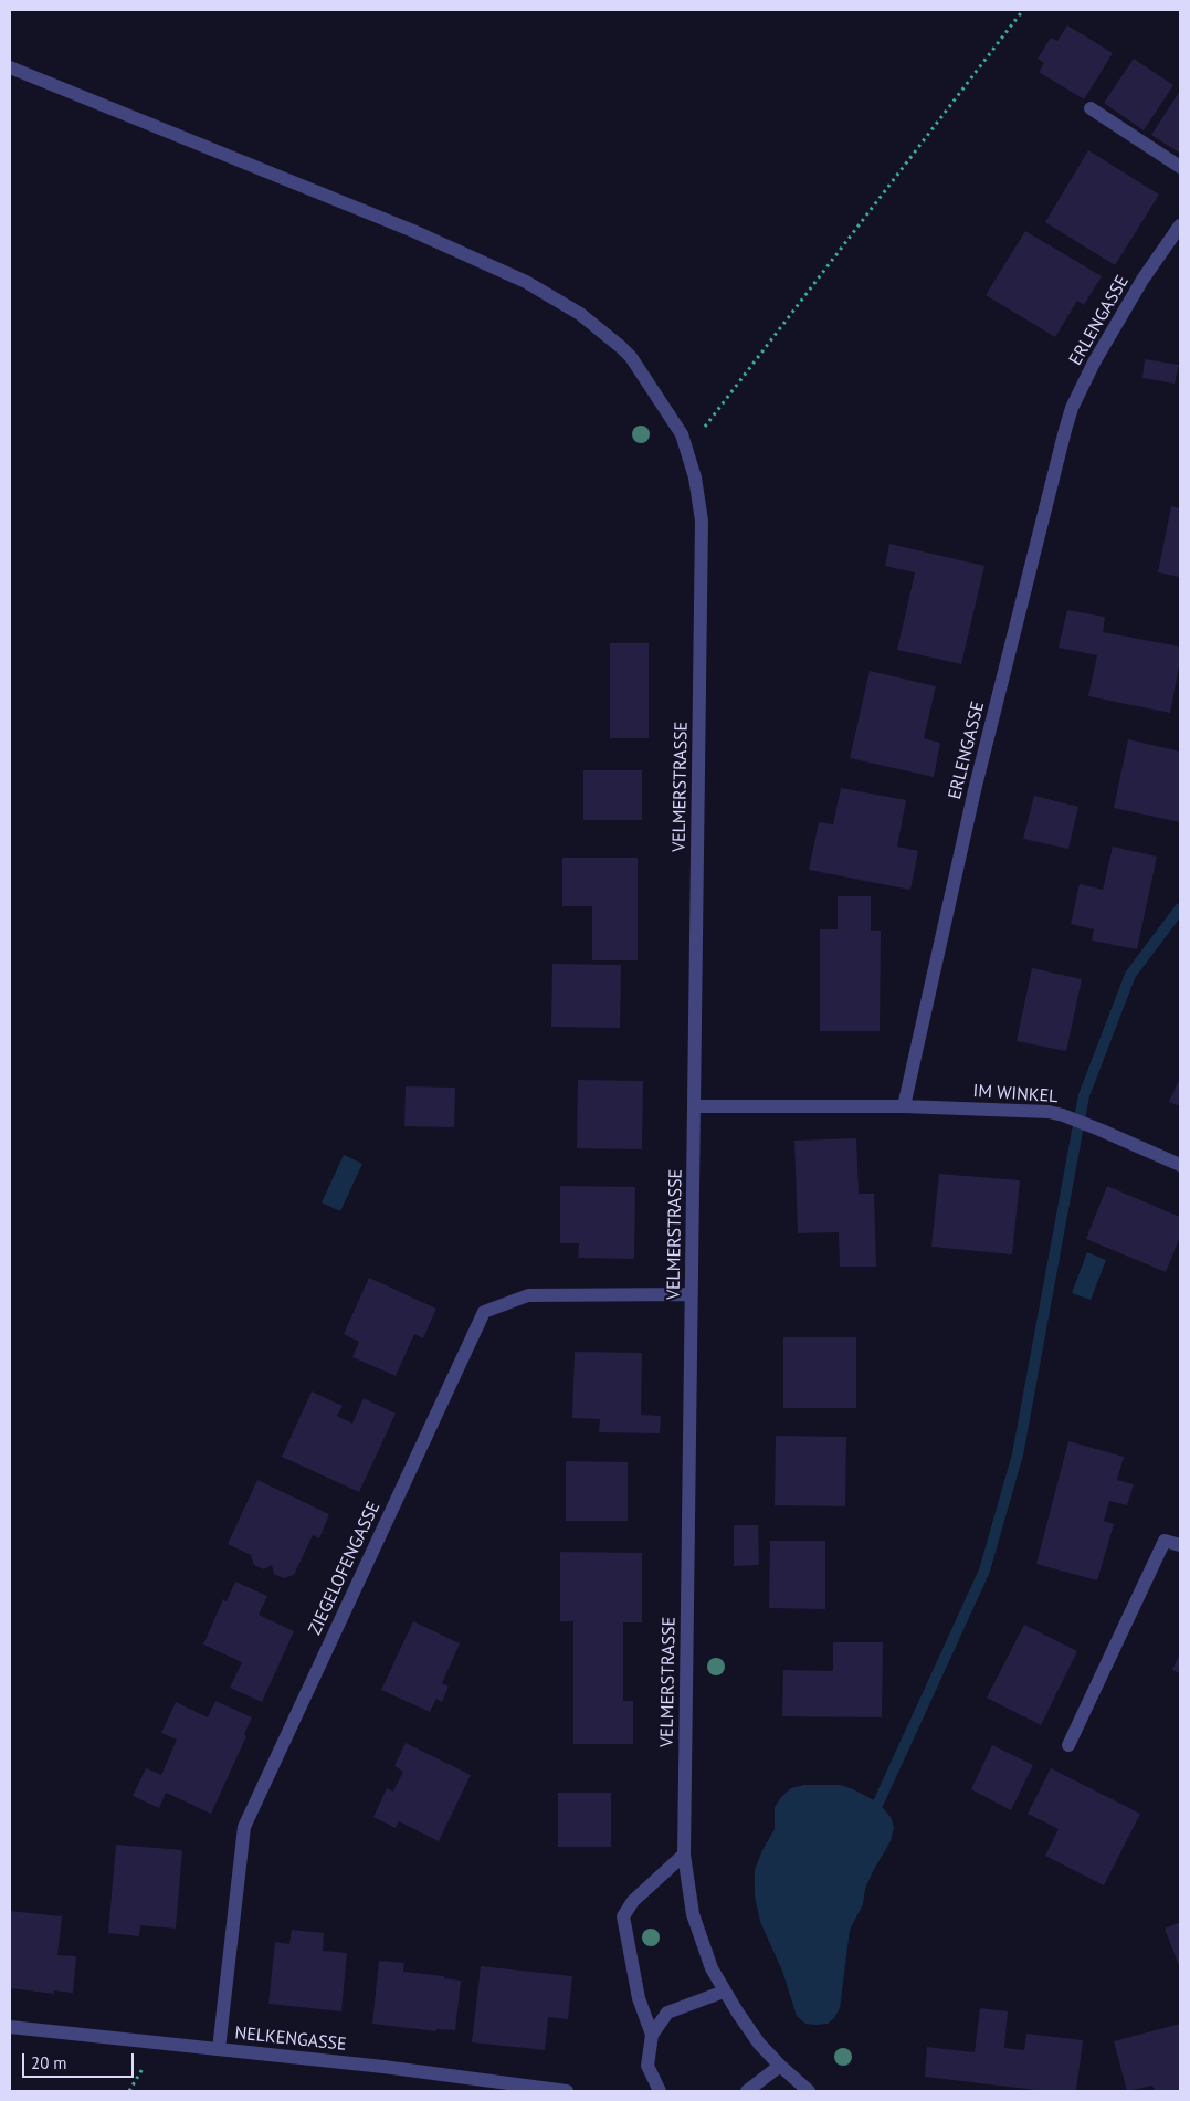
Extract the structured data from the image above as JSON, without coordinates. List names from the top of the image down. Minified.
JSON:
{"streets":{"street":["ERLENGASSE","VELMERSTRASSE","IM WINKEL","ZIEGELOFENGASSE","NELKENGASSE"]},"crossings":[["ERLENGASSE","IM WINKEL"],["VELMERSTRASSE","ZIEGELOFENGASSE"],["ZIEGELOFENGASSE","NELKENGASSE"]],"scale_bar":"20 m"}
